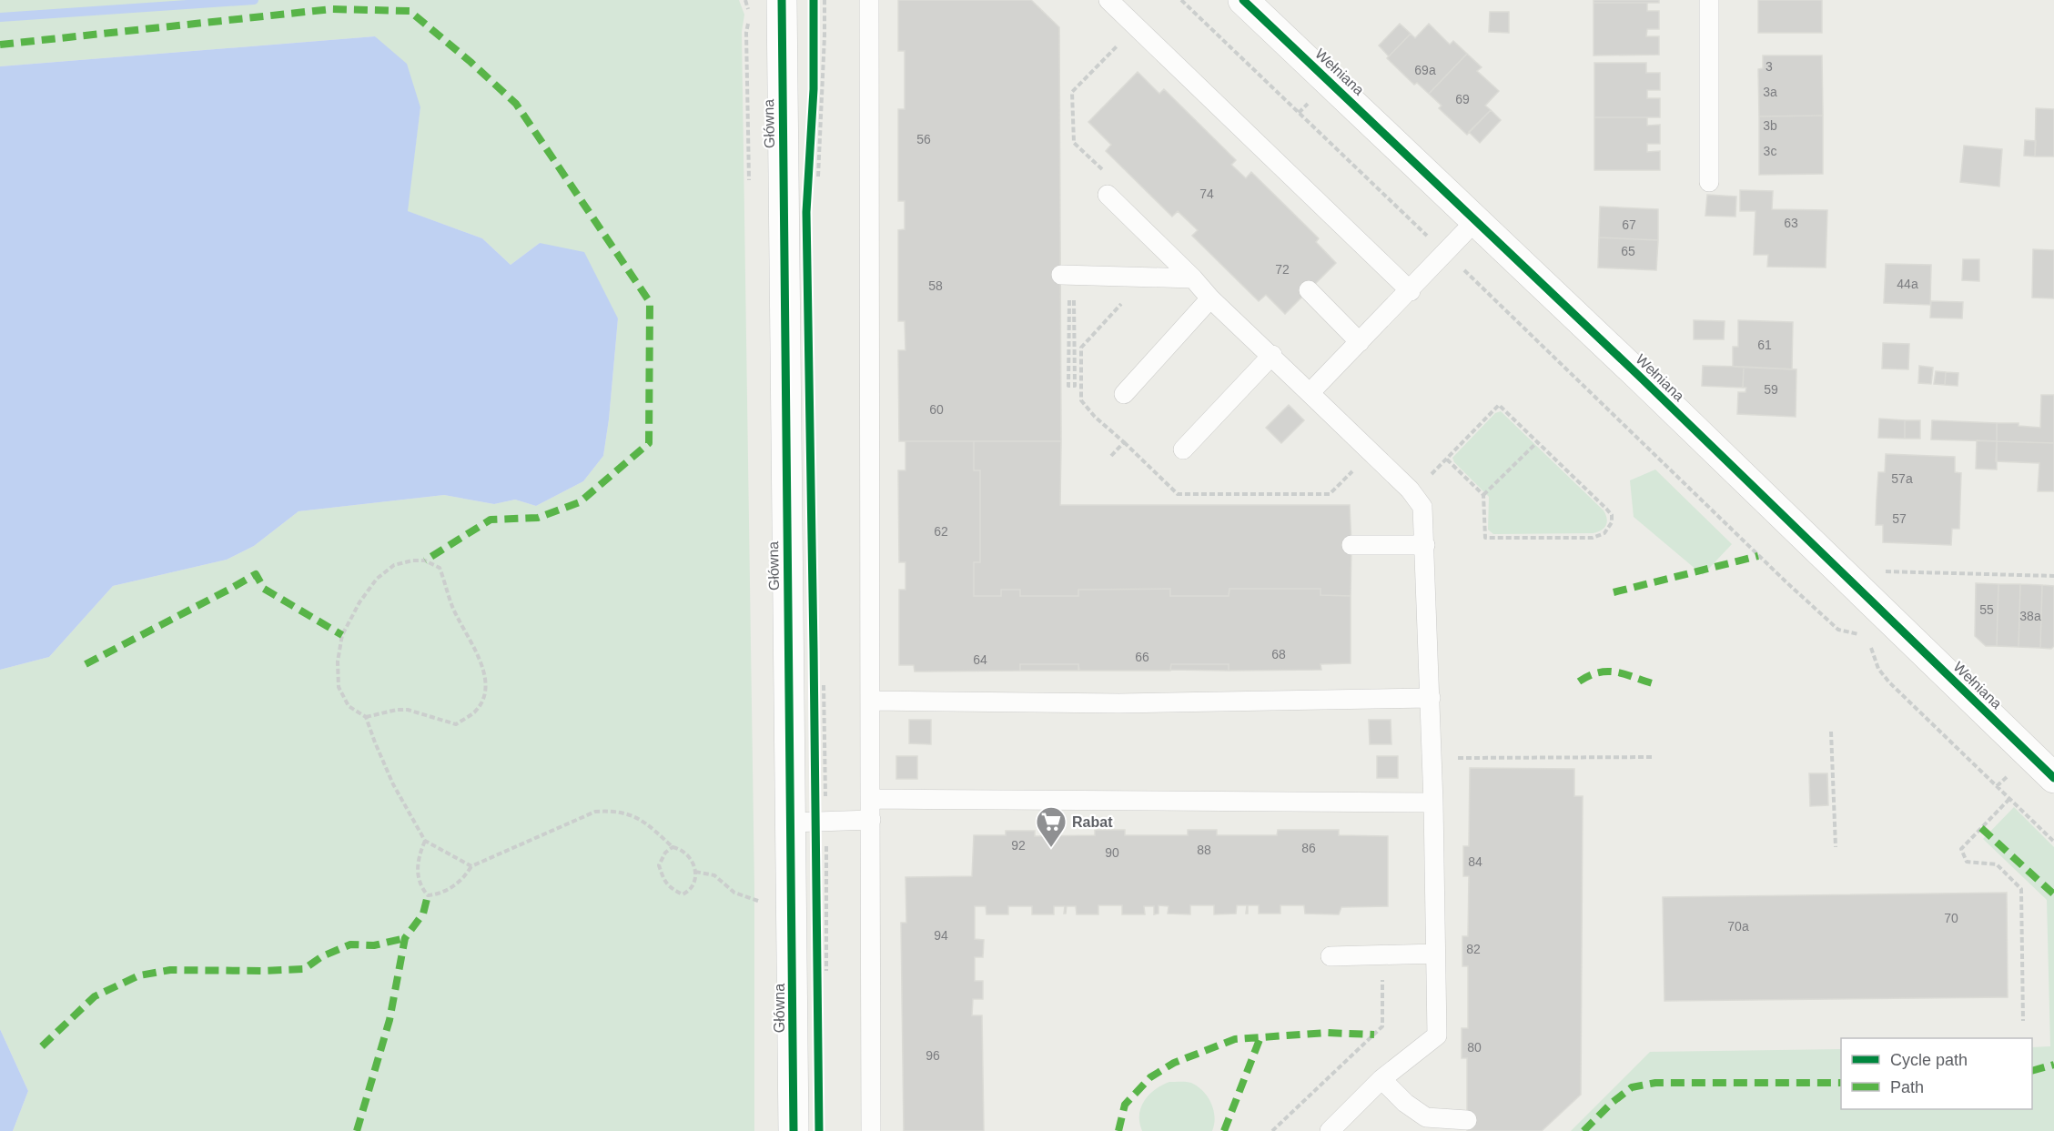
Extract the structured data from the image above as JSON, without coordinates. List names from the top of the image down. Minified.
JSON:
{"streets":{"street":["Wełniana","Główna"]},"places":{"supermarket":["Rabat"]},"house_numbers":["3","69a","3a","69","3b","56","3c","74","63","67","65","72","44a","58","61","59","60","57a","57","62","55","38a","68","66","64","92","86","88","90","84","70","70a","94","82","80","96"],"legend":["Cycle path","Path"]}
